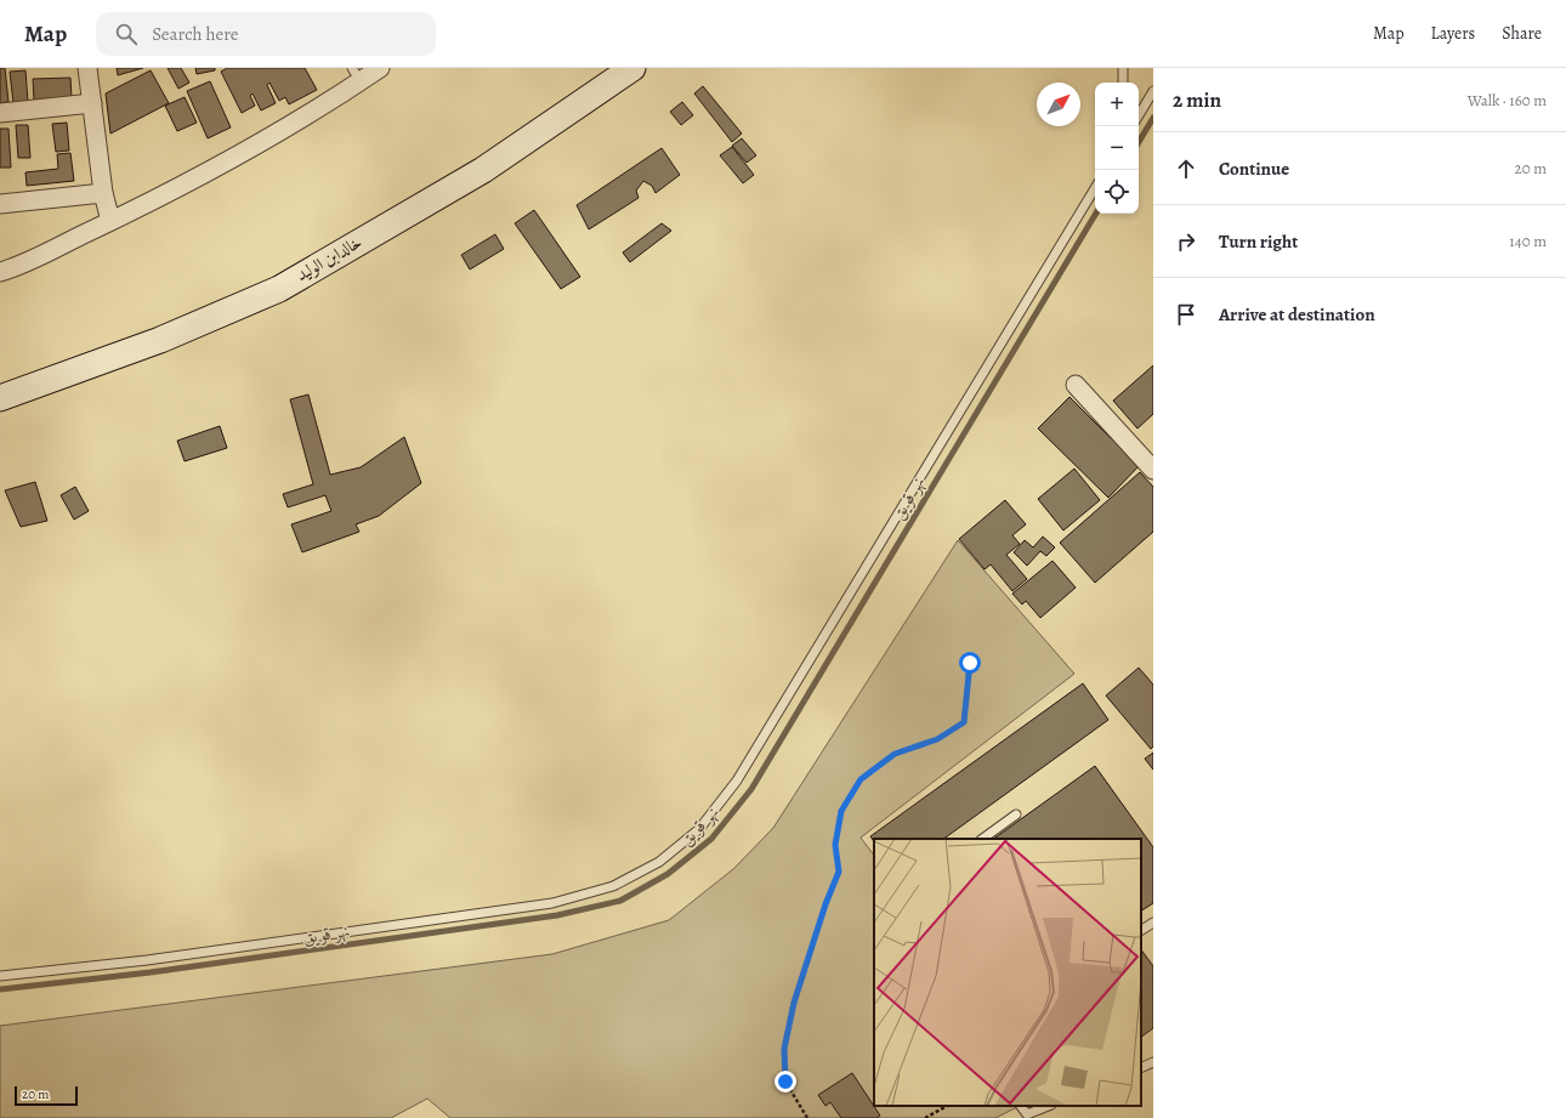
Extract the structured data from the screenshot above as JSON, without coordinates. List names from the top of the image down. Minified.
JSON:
{"streets":{"main road":["خالدابن الوليد"]},"water":["نهر قويق"],"scale_bar":"20 m","north":"top right","page":{"header":"Map","search":"Search here","nav":["Map","Layers","Share"],"heading":["2 min","Walk · 160 m"],"map_buttons":["+","−"],"list":[["Continue","20 m"],["Turn right","140 m"],"Arrive at destination"],"scale":"20 m"}}
